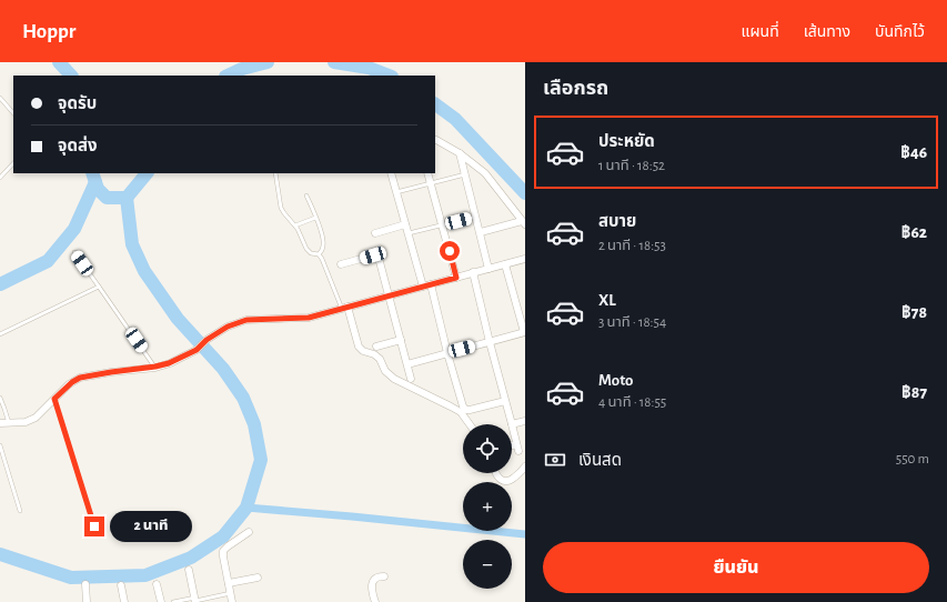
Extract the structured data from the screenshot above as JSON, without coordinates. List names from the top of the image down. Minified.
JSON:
{"page":{"header":"Hoppr","nav":["แผนที่","เส้นทาง","บันทึกไว้"],"heading":"เลือกรถ","banner":["จุดรับ","จุดส่ง"],"list":[{"name":"ประหยัด","note":"1 นาที · 18:52","value":"฿46"},{"name":"สบาย","note":"2 นาที · 18:53","value":"฿62"},{"name":"XL","note":"3 นาที · 18:54","value":"฿78"},{"name":"Moto","note":"4 นาที · 18:55","value":"฿87"}],"map_buttons":["+","−"],"pay":["เงินสด","550 m"],"bubble":"2 นาที","buttons":"ยืนยัน"}}
